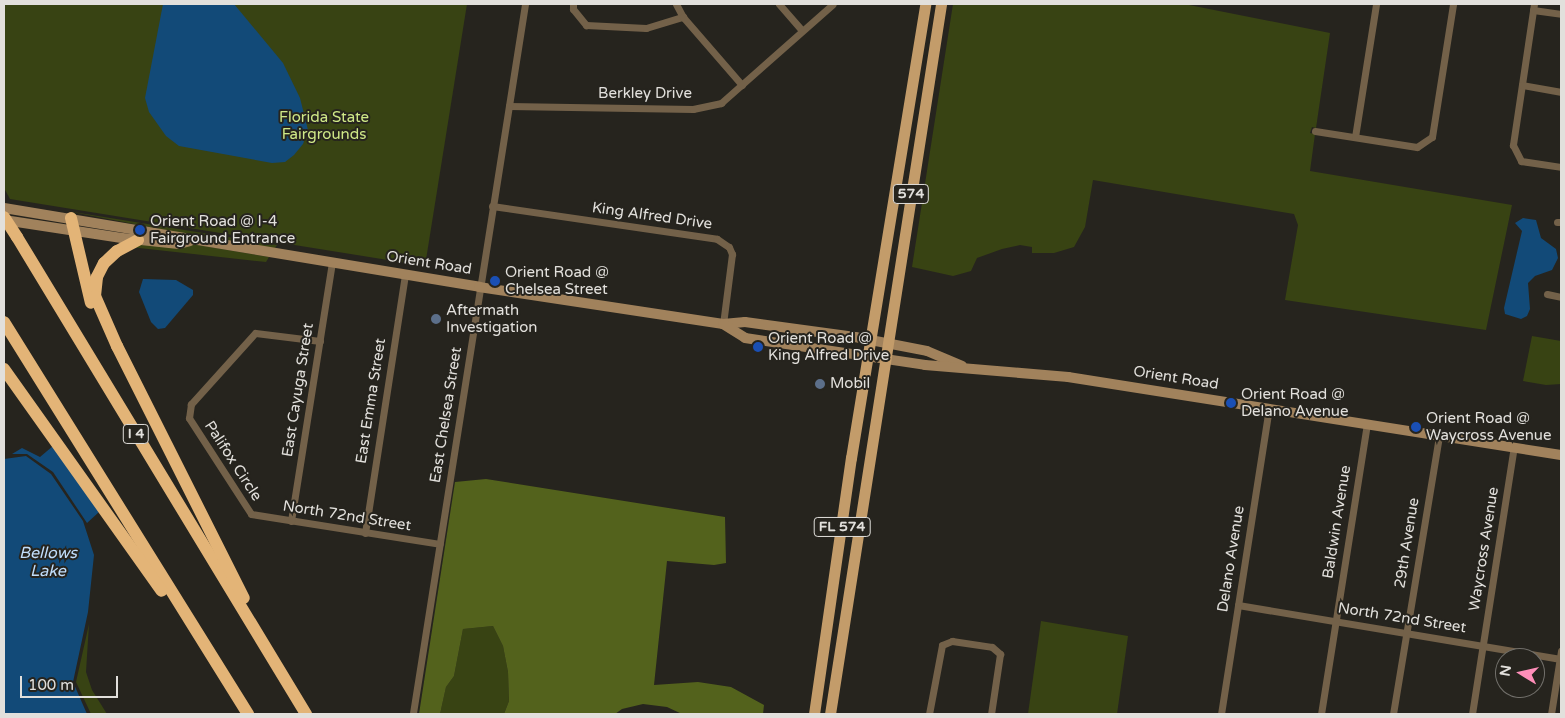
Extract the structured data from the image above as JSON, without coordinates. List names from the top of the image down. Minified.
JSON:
{"streets":{"highway":["I 4"],"main road":["574","FL 574"],"street":["Berkley Drive","King Alfred Drive","Orient Road","East Cayuga Street","East Emma Street","East Chelsea Street","Palifox Circle","North 72nd Street","Baldwin Avenue","29th Avenue","Waycross Avenue","Delano Avenue"]},"crossings":[["Berkley Drive","East Chelsea Street"],["574","Orient Road"],["King Alfred Drive","Orient Road"],["King Alfred Drive","East Chelsea Street"],["Orient Road","East Cayuga Street"],["Orient Road","East Emma Street"],["Orient Road","East Chelsea Street"],["Orient Road","I 4"],["Orient Road","Baldwin Avenue"],["Orient Road","FL 574"],["Orient Road","29th Avenue"],["Orient Road","Waycross Avenue"],["Orient Road","Delano Avenue"],["East Cayuga Street","Palifox Circle"],["East Cayuga Street","North 72nd Street"],["East Emma Street","North 72nd Street"],["East Chelsea Street","North 72nd Street"],["Palifox Circle","North 72nd Street"],["North 72nd Street","Baldwin Avenue"],["North 72nd Street","29th Avenue"],["North 72nd Street","Waycross Avenue"],["North 72nd Street","Delano Avenue"]],"water":["Bellows Lake"],"parks":["Florida State Fairgrounds"],"places":["Orient Road @ I-4 Fairground Entrance","Orient Road @ Chelsea Street","Aftermath Investigation","Orient Road @ King Alfred Drive","Mobil","Orient Road @ Delano Avenue","Orient Road @ Waycross Avenue"],"scale_bar":"100 m","north":"left"}
